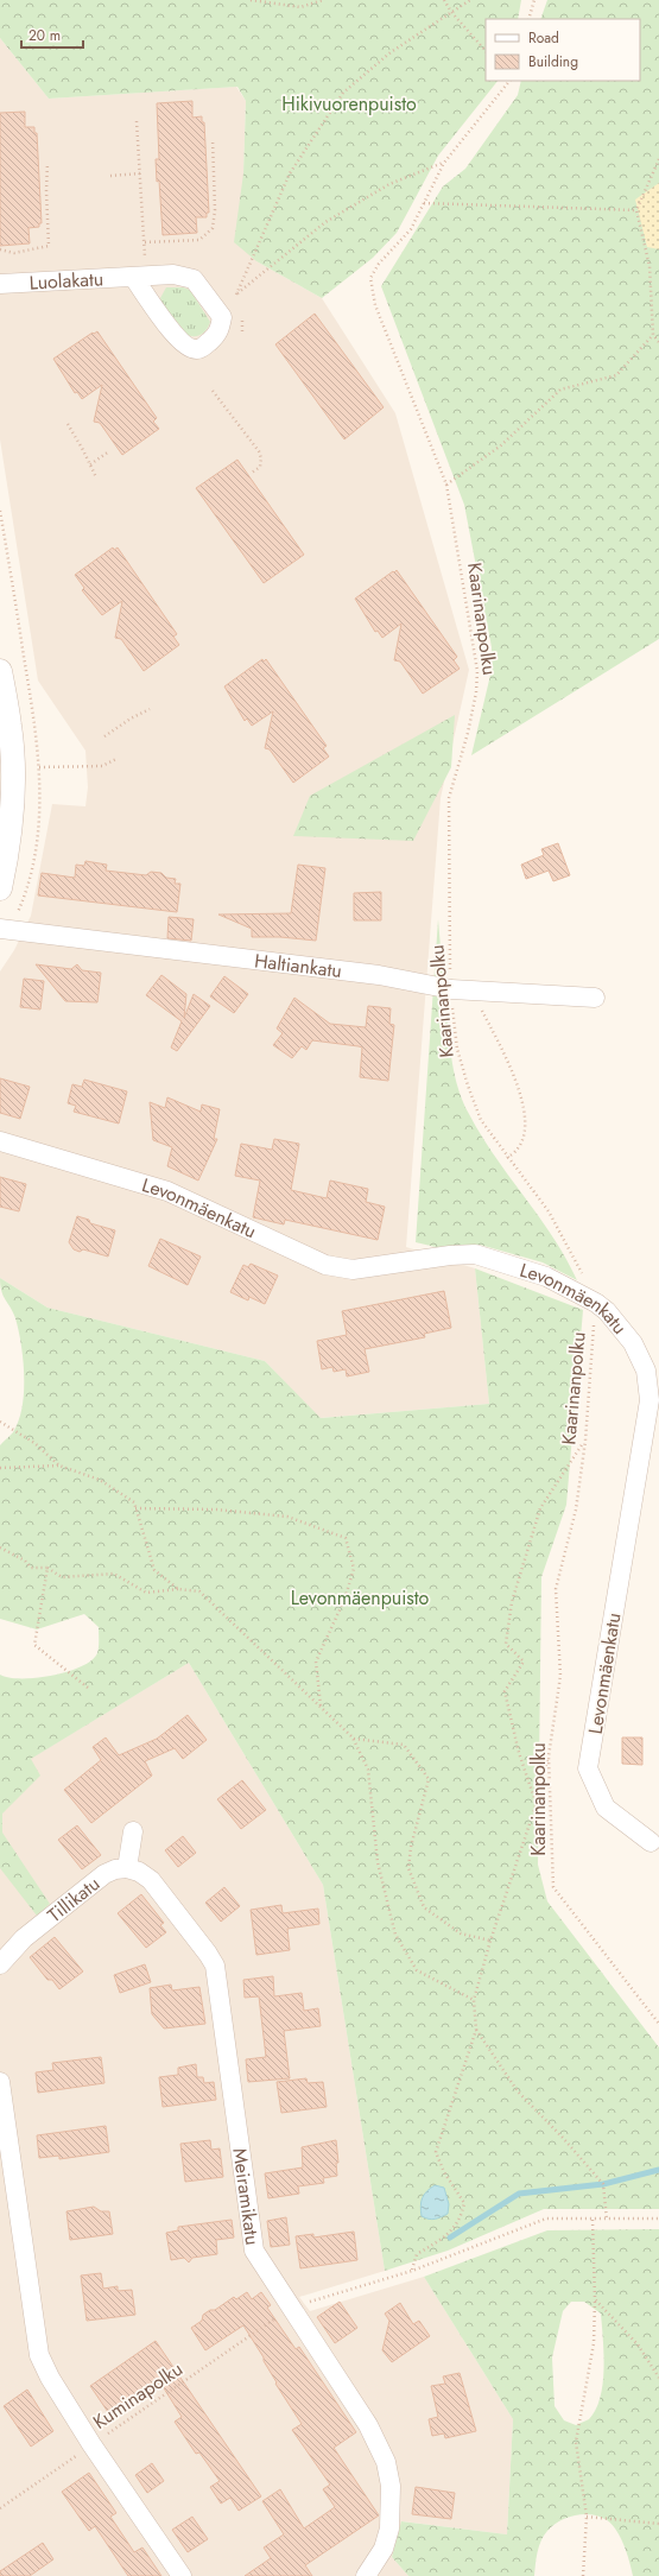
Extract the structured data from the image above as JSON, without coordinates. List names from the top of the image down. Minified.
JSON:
{"streets":{"street":["Luolakatu","Haltiankatu","Levonmäenkatu","Tillikatu","Meiramikatu"],"path":["Kaarinanpolku","Kuminapolku"]},"crossings":[["Kaarinanpolku","Haltiankatu"],["Kaarinanpolku","Levonmäenkatu"],["Tillikatu","Meiramikatu"],["Meiramikatu","Kuminapolku"]],"parks":["Hikivuorenpuisto","Levonmäenpuisto"],"legend":["Road","Building"],"scale_bar":"20 m"}
